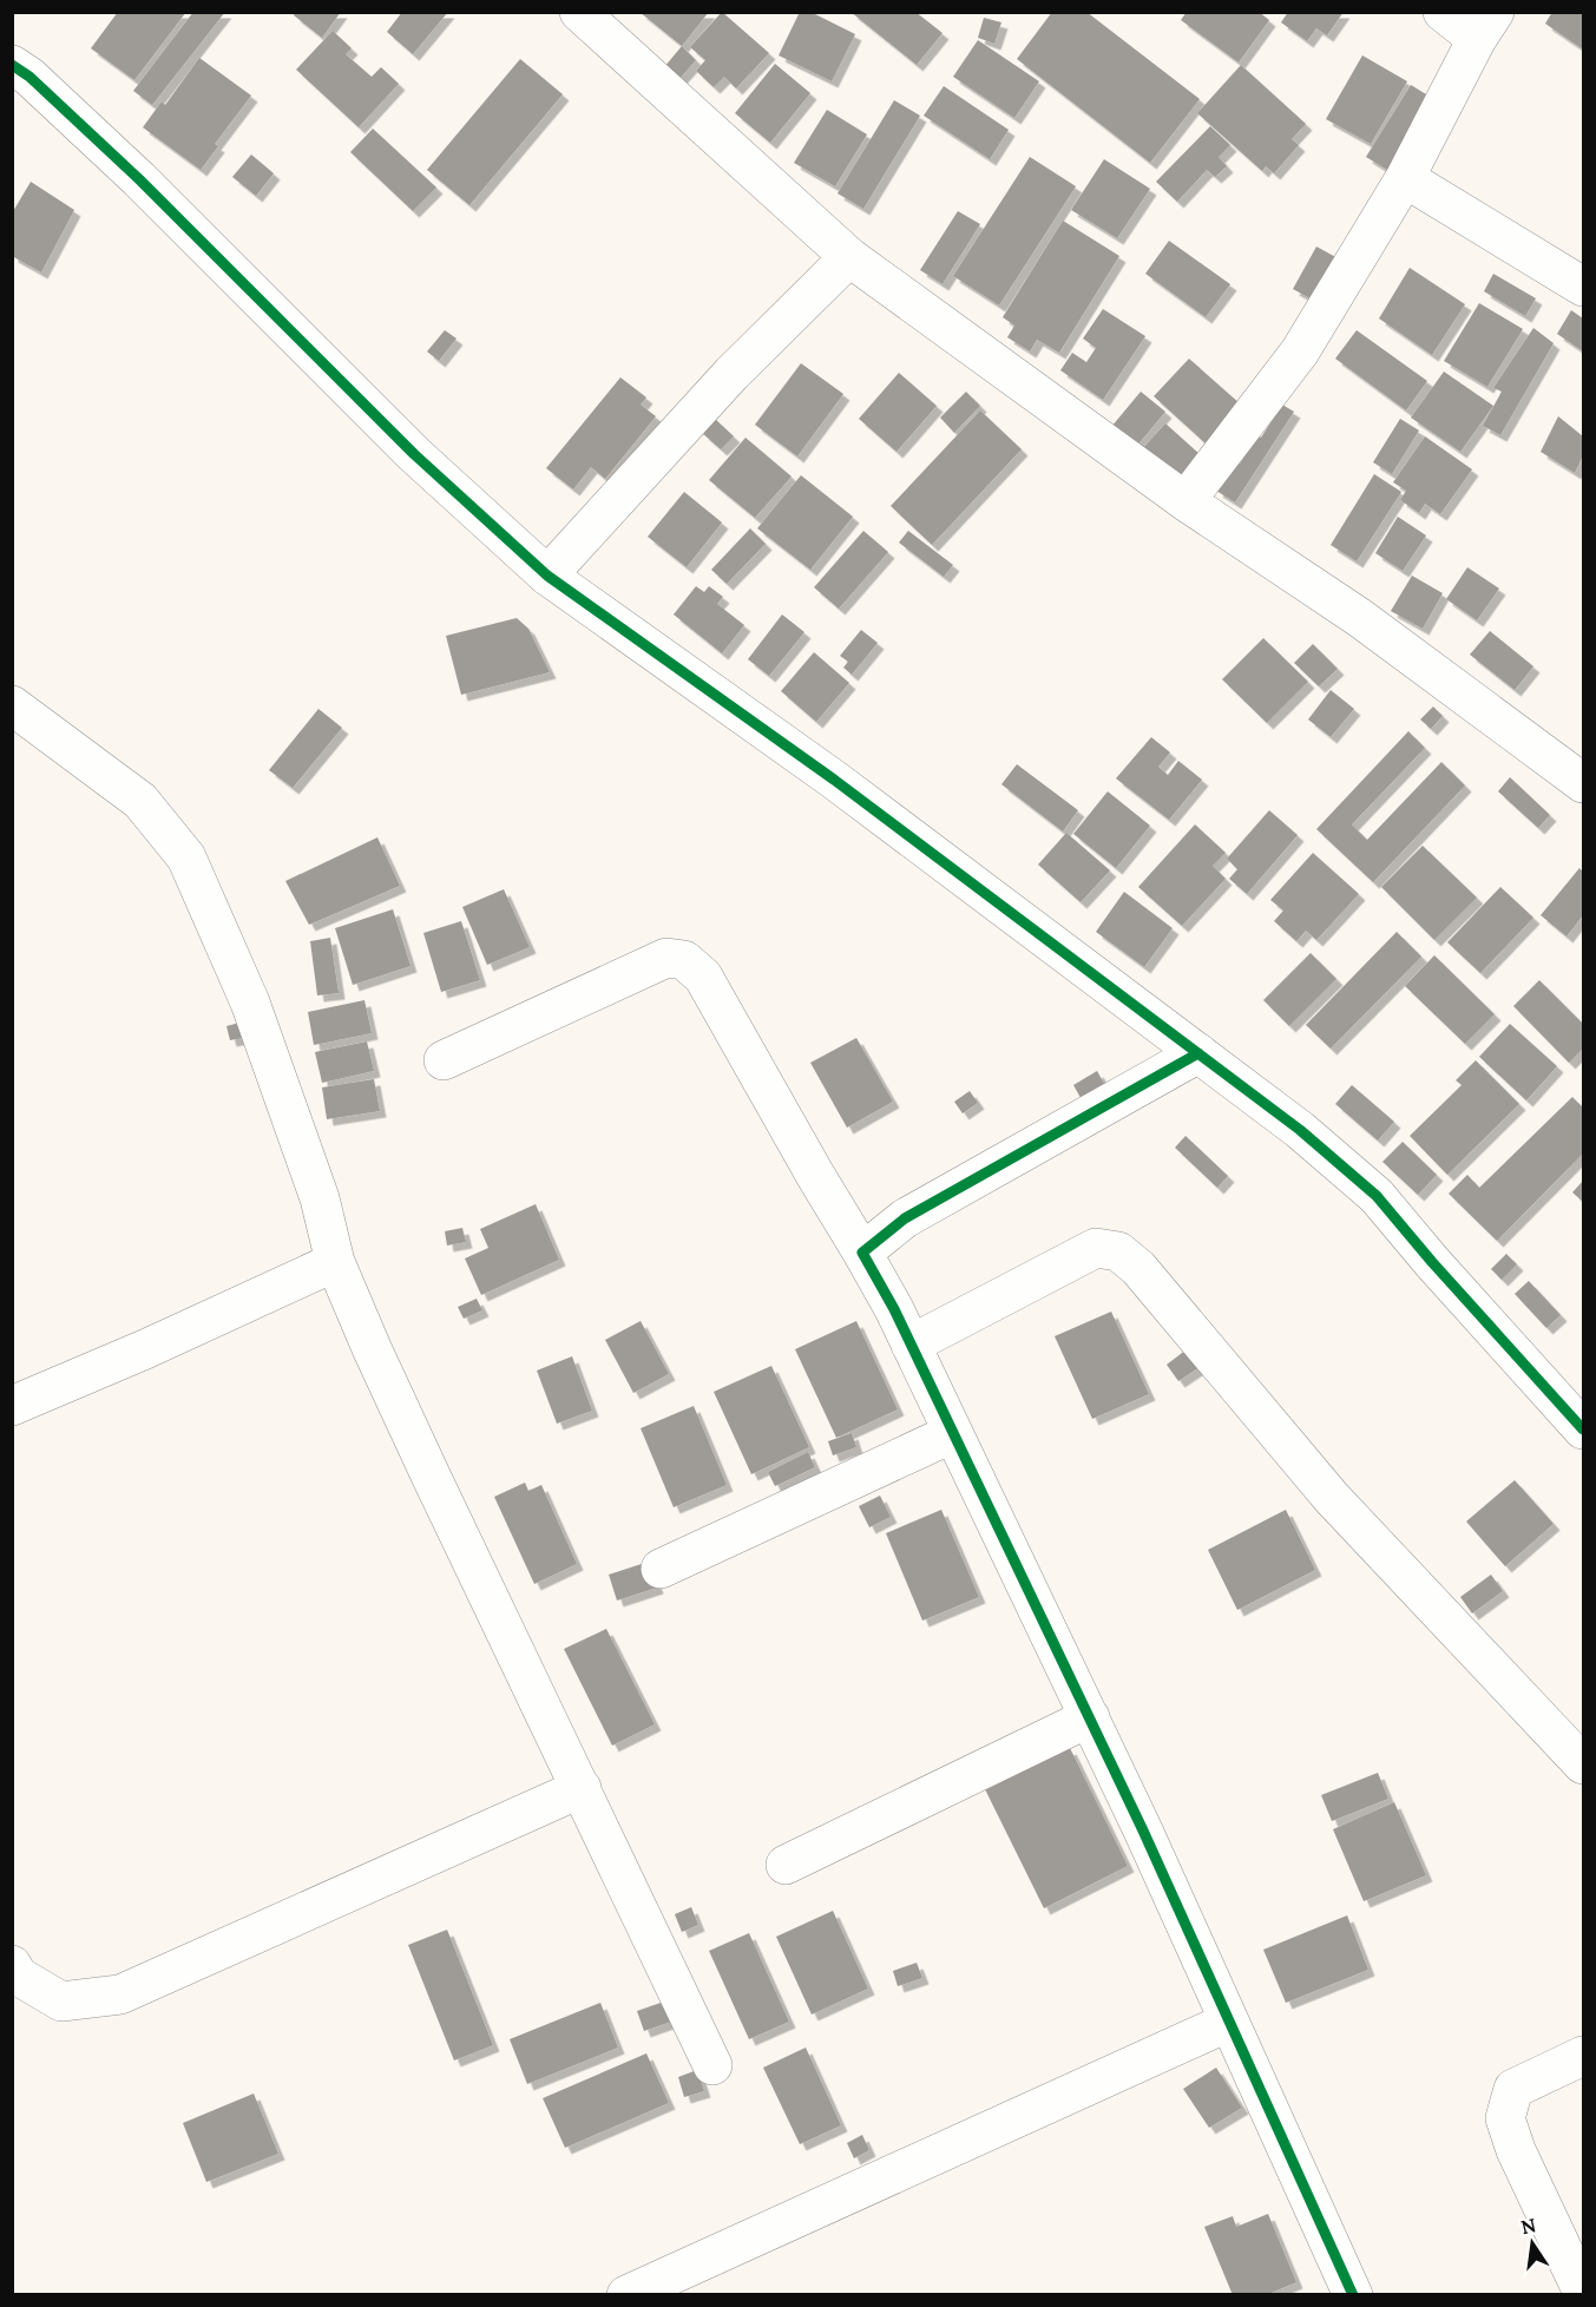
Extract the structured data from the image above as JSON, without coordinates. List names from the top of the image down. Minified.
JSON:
{"north":"top"}
